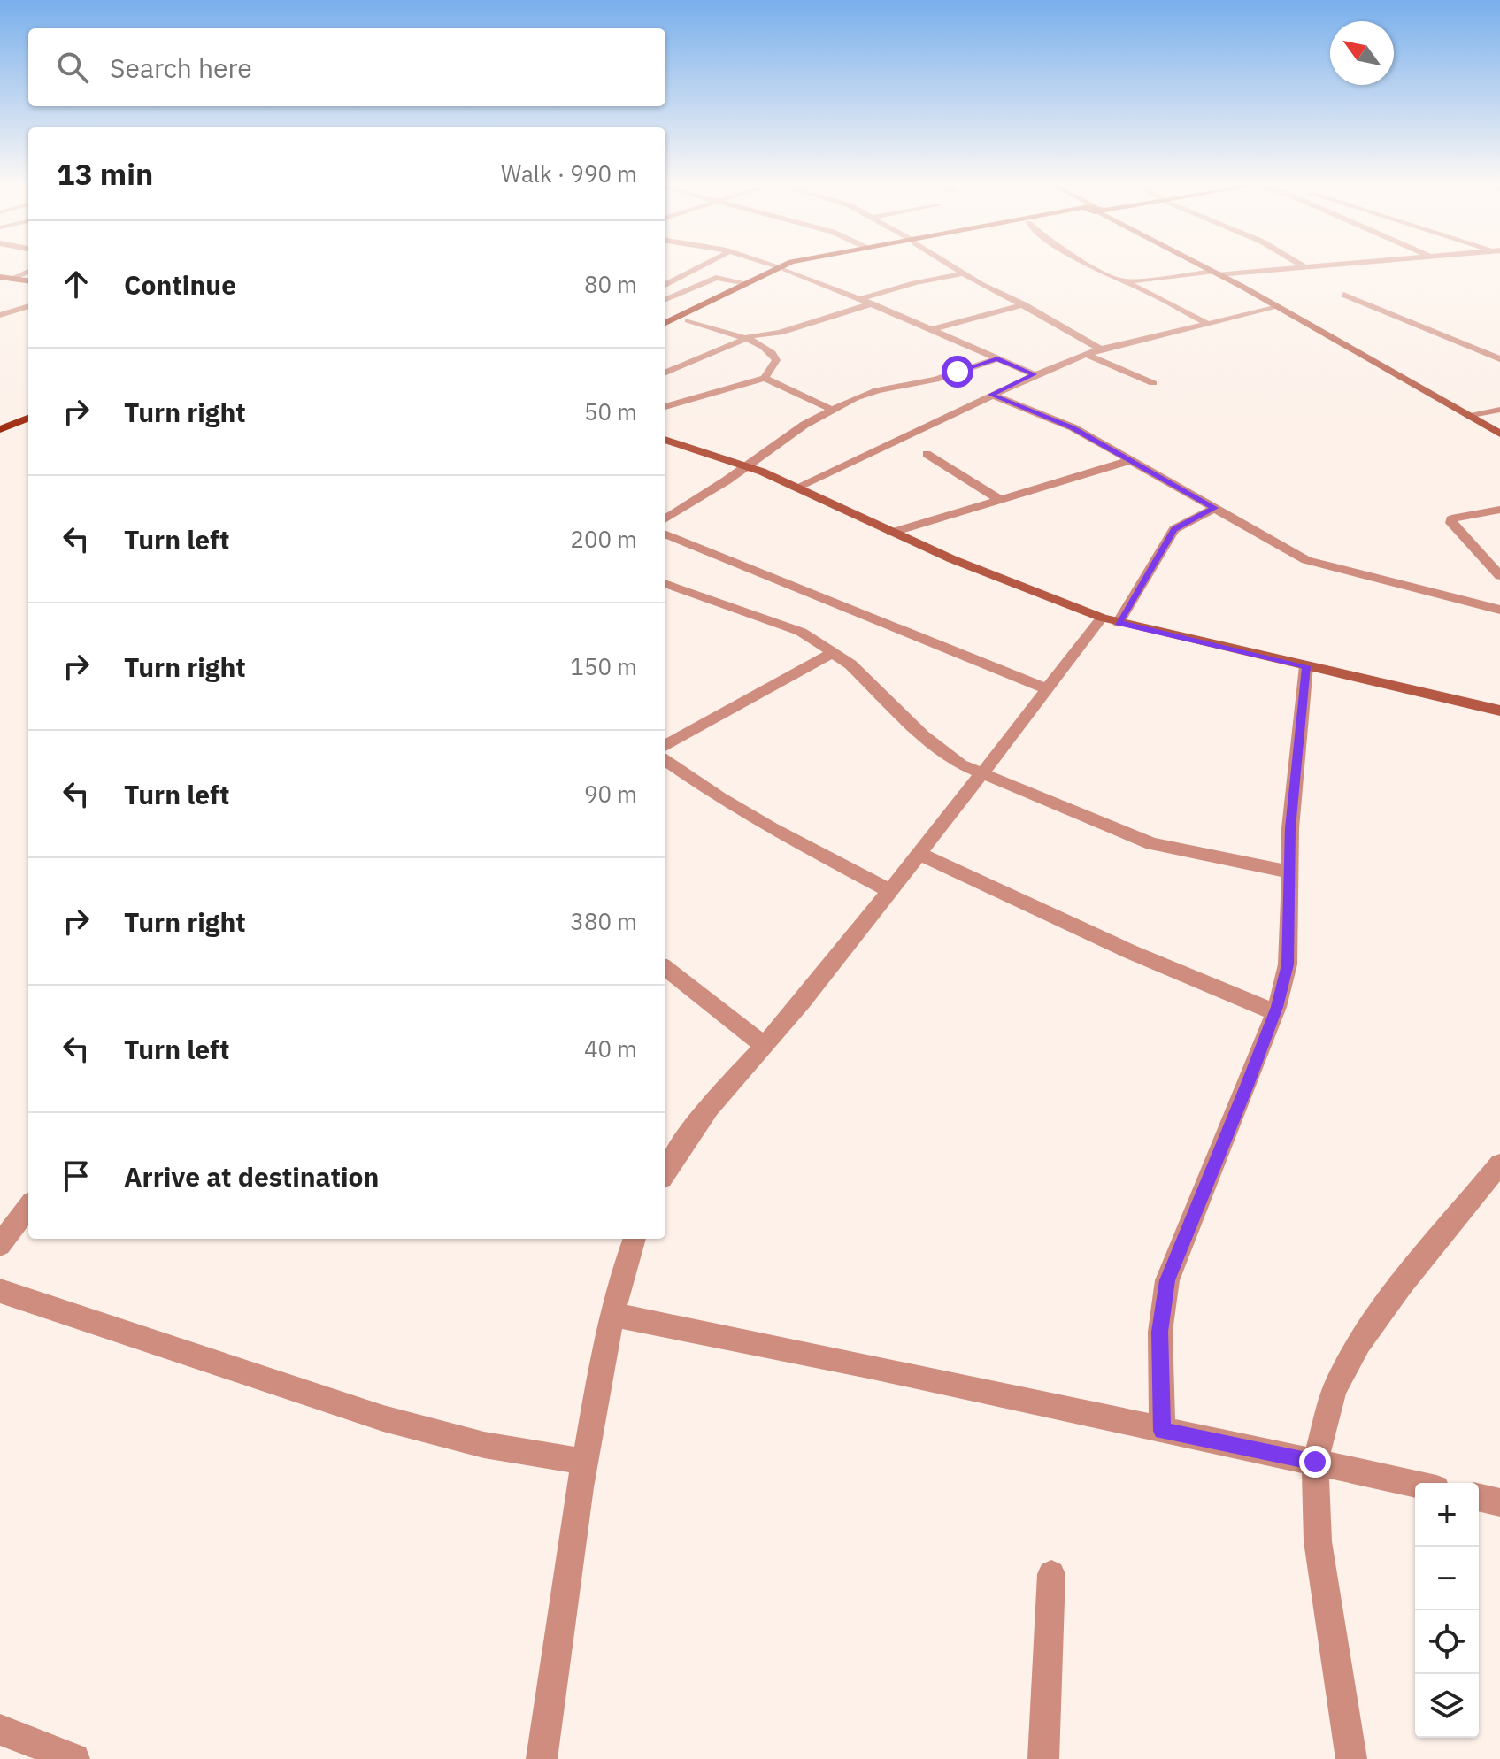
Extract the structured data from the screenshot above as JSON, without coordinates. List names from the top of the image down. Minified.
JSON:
{"north":"top left","page":{"search":"Search here","heading":["13 min","Walk · 990 m"],"list":[["Continue","80 m"],["Turn right","50 m"],["Turn left","200 m"],["Turn right","150 m"],["Turn left","90 m"],["Turn right","380 m"],["Turn left","40 m"],"Arrive at destination"],"map_buttons":["+","−"]}}
